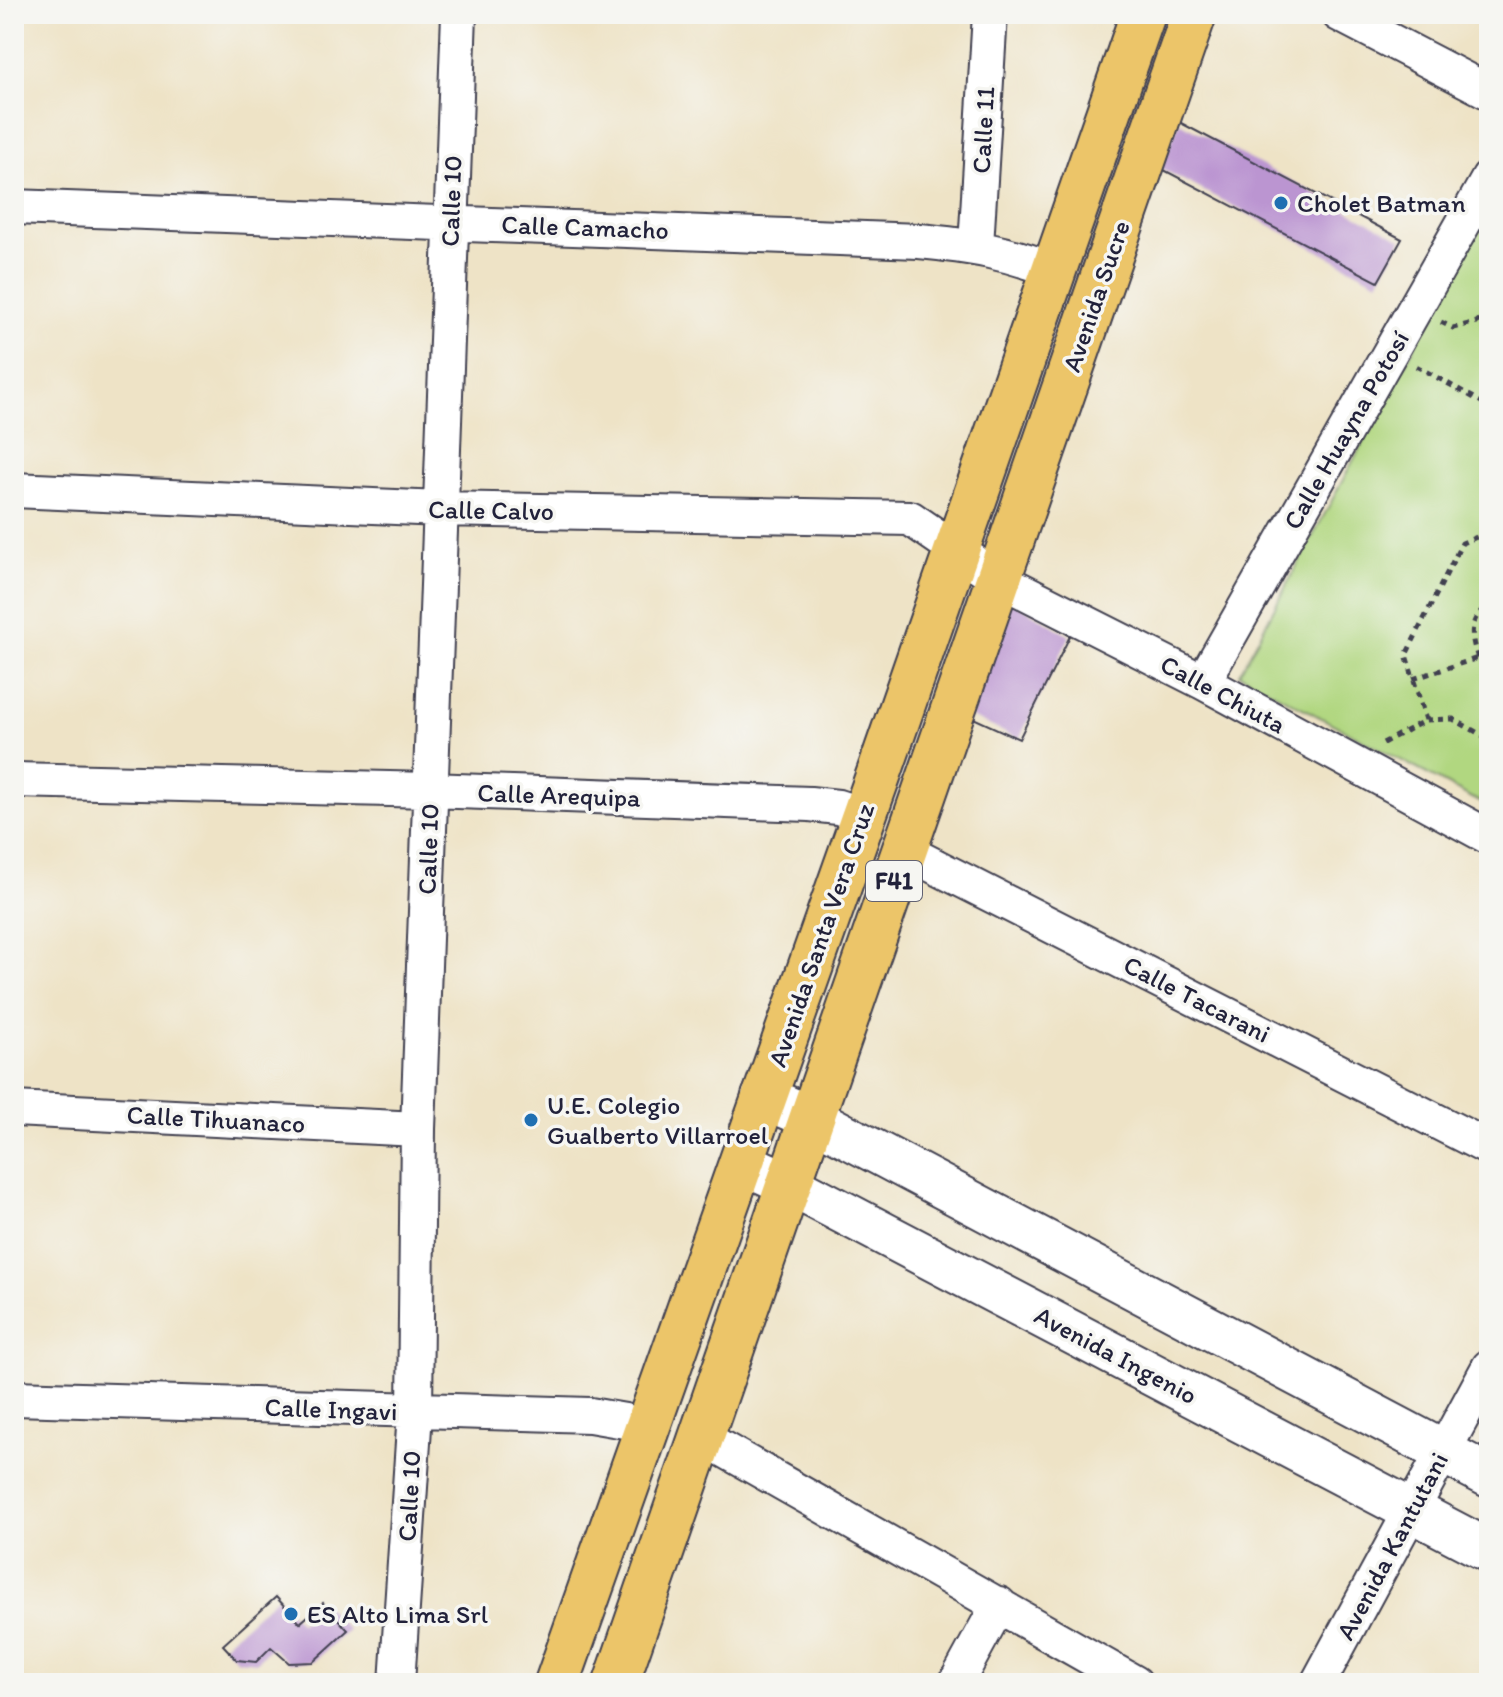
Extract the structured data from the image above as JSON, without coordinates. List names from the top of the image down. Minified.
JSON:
{"streets":{"main road":["Avenida Sucre","F41","Avenida Santa Vera Cruz"],"street":["Calle 11","Calle 10","Calle Camacho","Calle Huayna Potosí","Calle Calvo","Calle Chiuta","Calle Arequipa","Calle Tacarani","Calle Tihuanaco","Avenida Ingenio","Calle Ingavi","Avenida Kantutani"]},"crossings":[["Calle 11","Calle Camacho"],["Calle 10","Calle Camacho"],["Calle 10","Calle Calvo"],["Calle 10","Calle Arequipa"],["Calle 10","Calle Tihuanaco"],["Calle 10","Calle Ingavi"],["Calle Camacho","Avenida Sucre"],["Avenida Sucre","Calle Calvo"],["Avenida Sucre","Calle Chiuta"],["Avenida Sucre","Avenida Santa Vera Cruz"],["Calle Huayna Potosí","Calle Chiuta"],["Calle Calvo","Calle Chiuta"],["Calle Calvo","Avenida Santa Vera Cruz"],["Calle Chiuta","Avenida Santa Vera Cruz"],["Calle Arequipa","Avenida Santa Vera Cruz"],["Avenida Santa Vera Cruz","Calle Tacarani"],["Avenida Santa Vera Cruz","Avenida Ingenio"],["Avenida Santa Vera Cruz","Calle Ingavi"],["Avenida Ingenio","Avenida Kantutani"]],"places":["Cholet Batman","U.E. Colegio Gualberto Villarroel","ES Alto Lima Srl"]}
